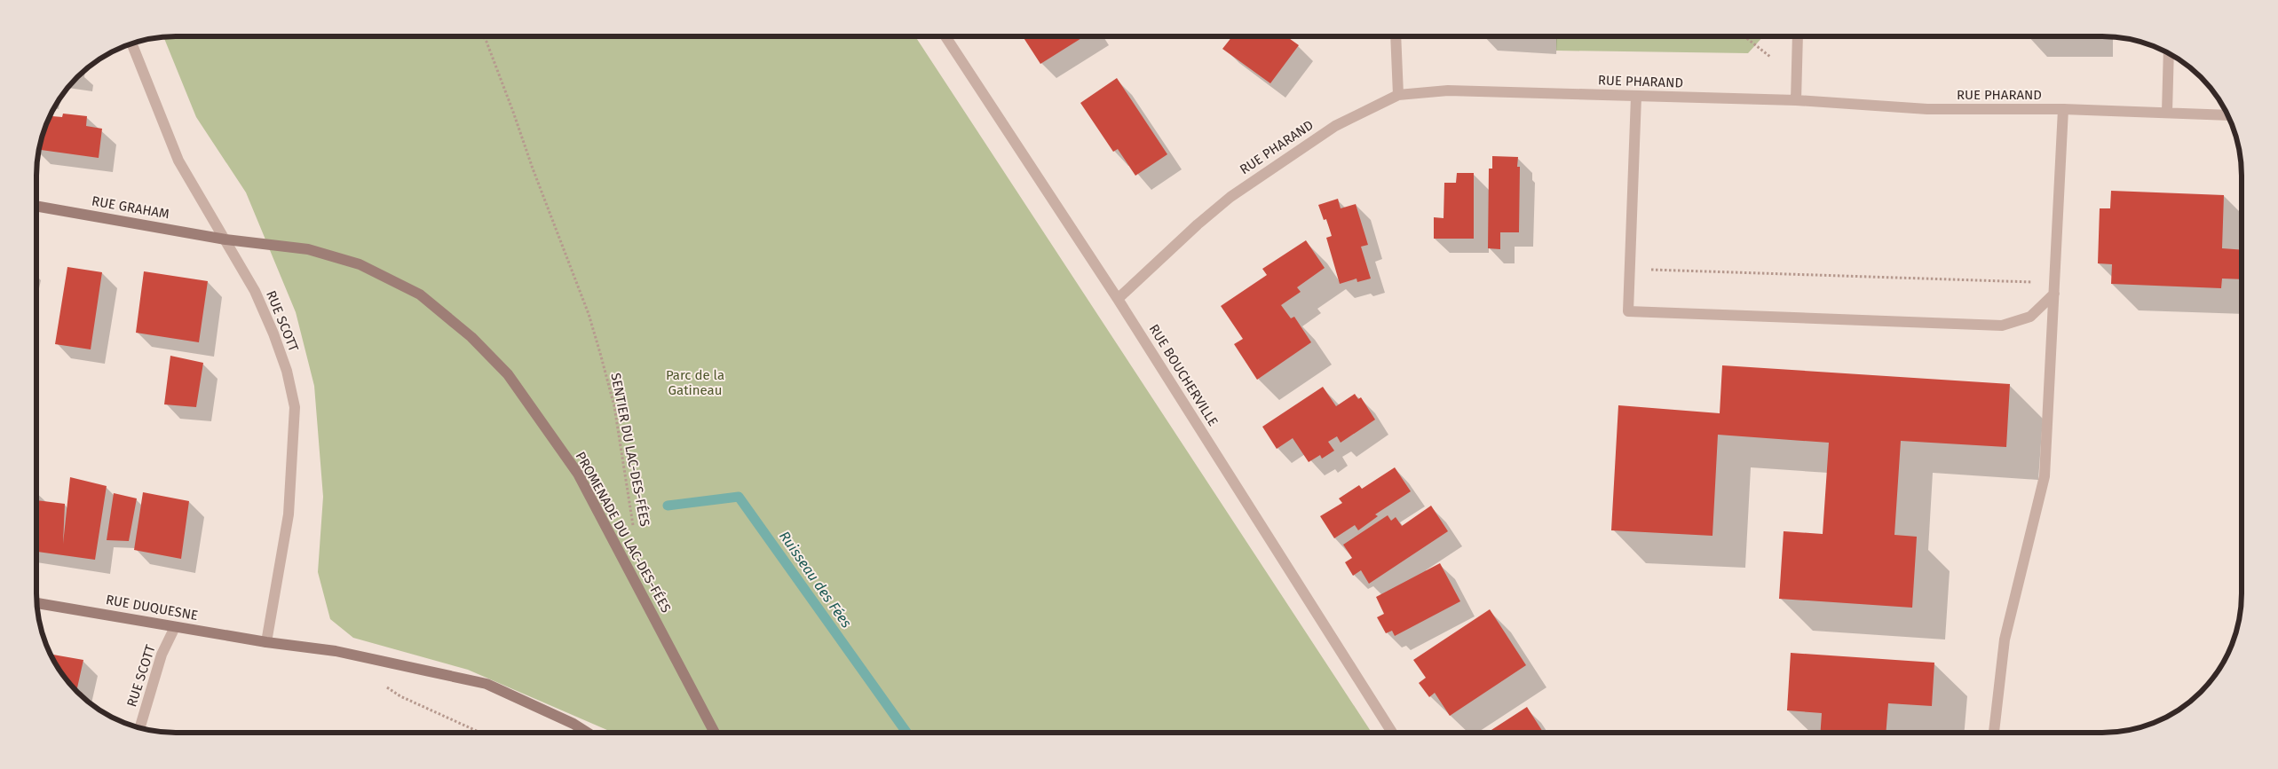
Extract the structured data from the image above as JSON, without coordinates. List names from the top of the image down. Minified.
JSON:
{"streets":{"street":["RUE PHARAND","RUE GRAHAM","RUE SCOTT","RUE BOUCHERVILLE","PROMENADE DU LAC-DES-FÉES","RUE DUQUESNE"],"path":["SENTIER DU LAC-DES-FÉES"]},"crossings":[["RUE PHARAND","RUE BOUCHERVILLE"],["RUE GRAHAM","RUE SCOTT"],["RUE GRAHAM","PROMENADE DU LAC-DES-FÉES"],["RUE SCOTT","PROMENADE DU LAC-DES-FÉES"],["RUE SCOTT","RUE DUQUESNE"]],"water":["Ruisseau des Fées"],"parks":["Parc de la Gatineau"]}
